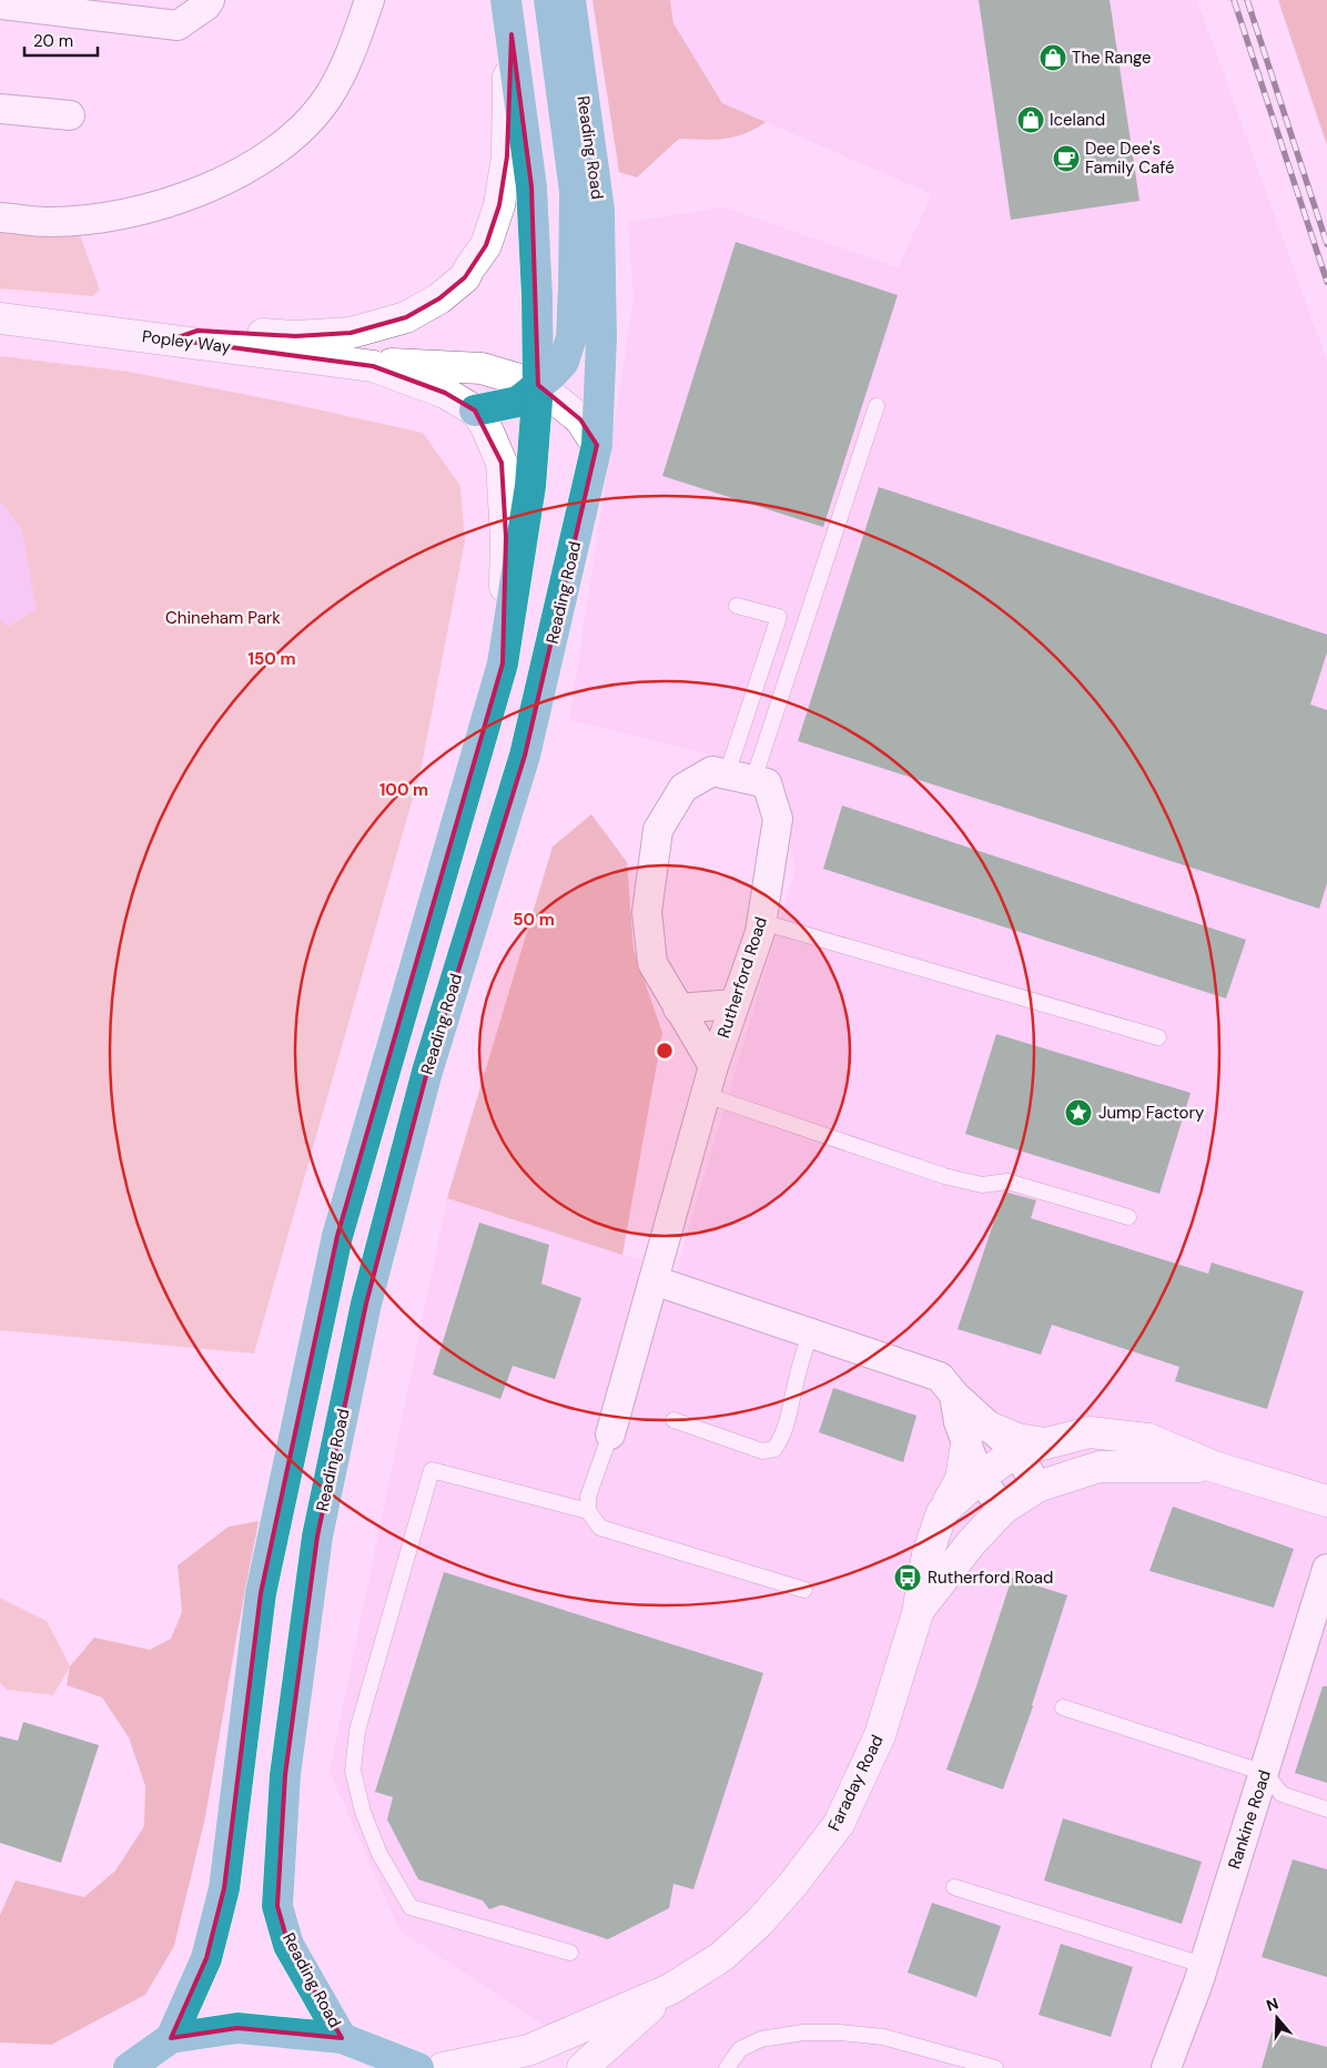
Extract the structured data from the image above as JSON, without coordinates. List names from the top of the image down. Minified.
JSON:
{"streets":{"highway":["Reading Road"],"street":["Popley Way","Rutherford Road","Faraday Road","Rankine Road"]},"crossings":[["Reading Road","Popley Way"]],"parks":["Chineham Park"],"places":{"shop":["The Range","Iceland"],"cafe":["Dee Dee's Family Café"],"place":["Jump Factory"],"bus stop":["Rutherford Road"]},"scale_bar":"20 m","north":"top","rings":["150 m","100 m","50 m"]}
